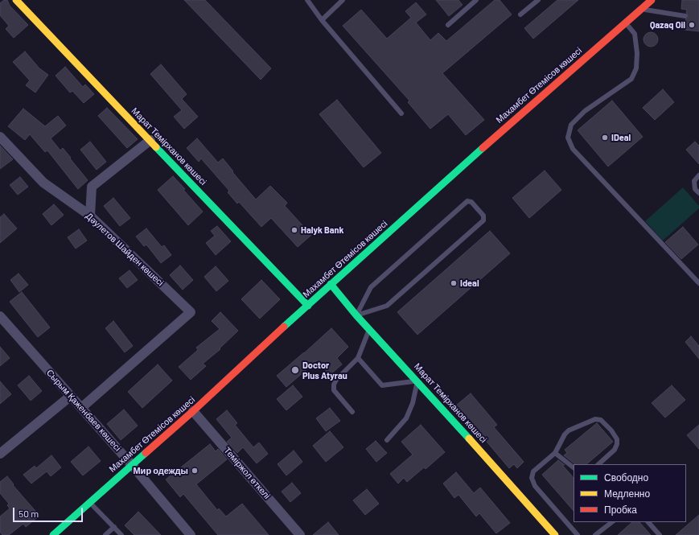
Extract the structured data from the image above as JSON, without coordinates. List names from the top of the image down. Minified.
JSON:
{"streets":{"main road":["Махамбет Өтемісов көшесі","Марат Темірханов көшесі"],"street":["Дәулетов Шайден көшесі","Сырым Қаженбаев көшесі","Теміржол өткелі"]},"crossings":[["Махамбет Өтемісов көшесі","Марат Темірханов көшесі"],["Махамбет Өтемісов көшесі","Сырым Қаженбаев көшесі"],["Махамбет Өтемісов көшесі","Теміржол өткелі"],["Дәулетов Шайден көшесі","Сырым Қаженбаев көшесі"]],"places":["Qazaq Oil","IDeal","Halyk Bank","Ideal","Doctor Plus Atyrau","Мир одежды"],"legend":["Свободно","Медленно","Пробка"],"scale_bar":"50 m"}
